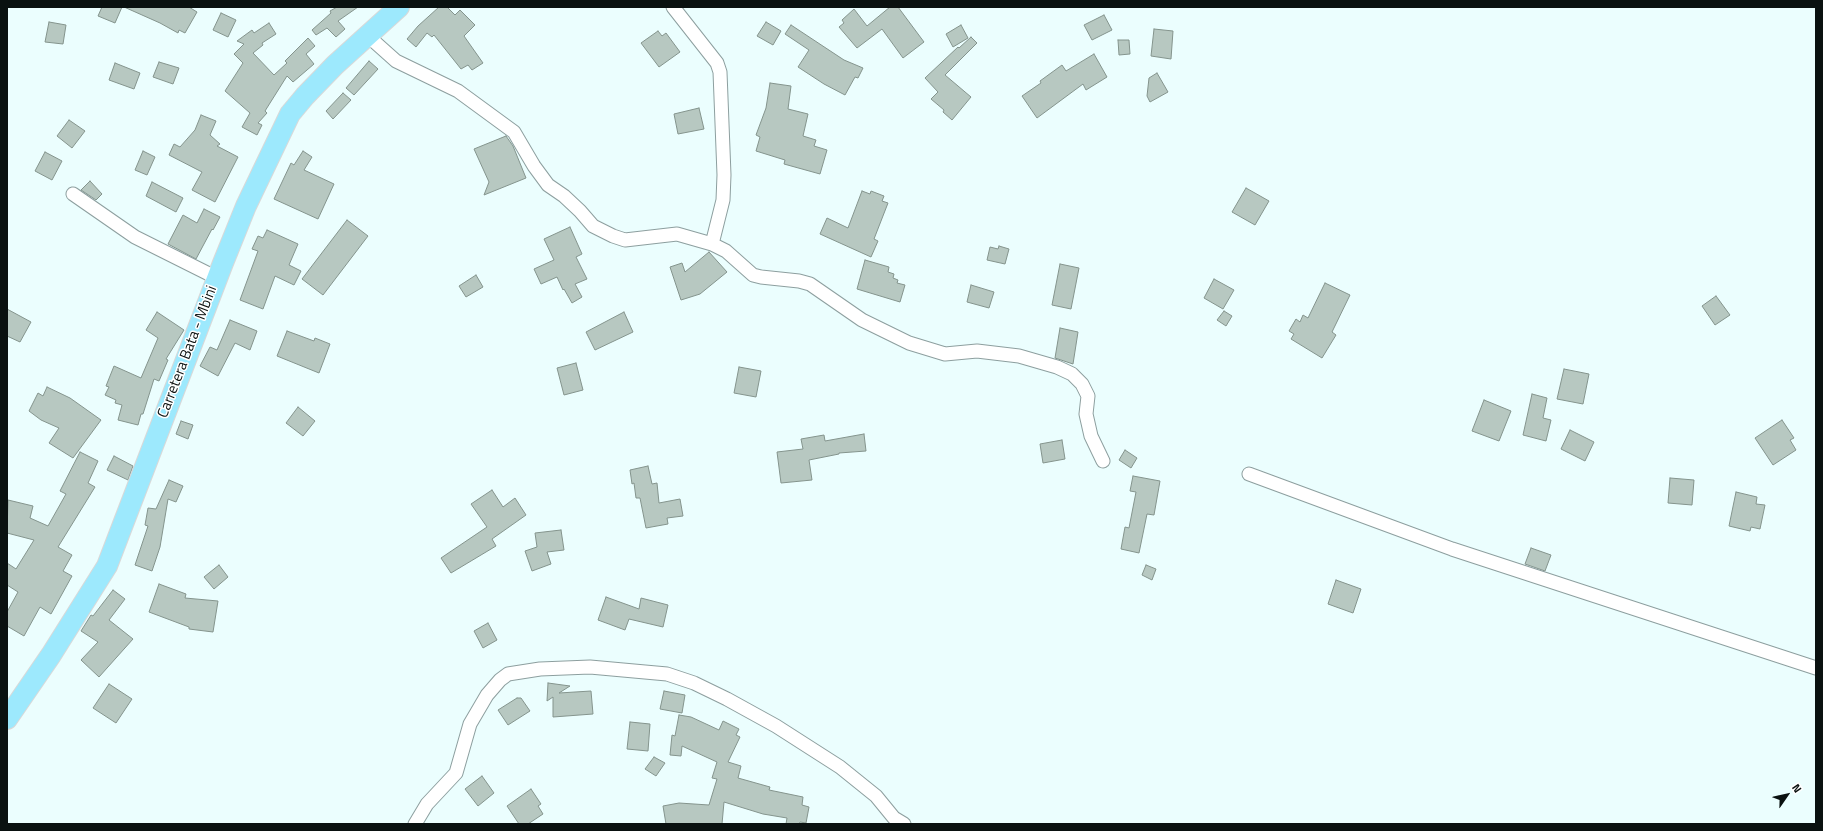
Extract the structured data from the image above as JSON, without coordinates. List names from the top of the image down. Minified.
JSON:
{"streets":{"main road":["Carretera Bata - Mbini"]},"north":"top right"}
